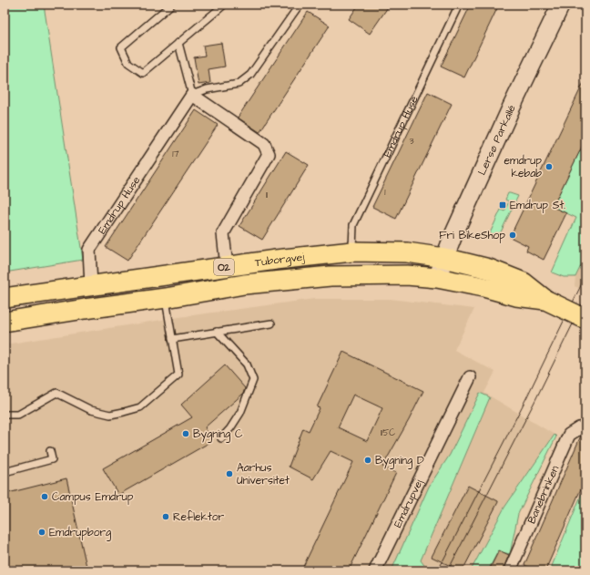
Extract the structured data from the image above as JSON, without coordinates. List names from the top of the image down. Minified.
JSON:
{"streets":{"main road":["Tuborgvej","O2"],"street":["Emdrup Huse","Lersø Parkallé","Banebrinken","Emdrupvej"]},"crossings":[["Emdrup Huse","Tuborgvej"],["Lersø Parkallé","Tuborgvej"]],"places":{"other":["emdrup kebab","Fri BikeShop","Bygning C","Bygning D","Aarhus Universitet","Campus Emdrup","Reflektor","Emdrupborg"],"transit":["Emdrup St."]},"house_numbers":["3","17","1","11","115C"]}
